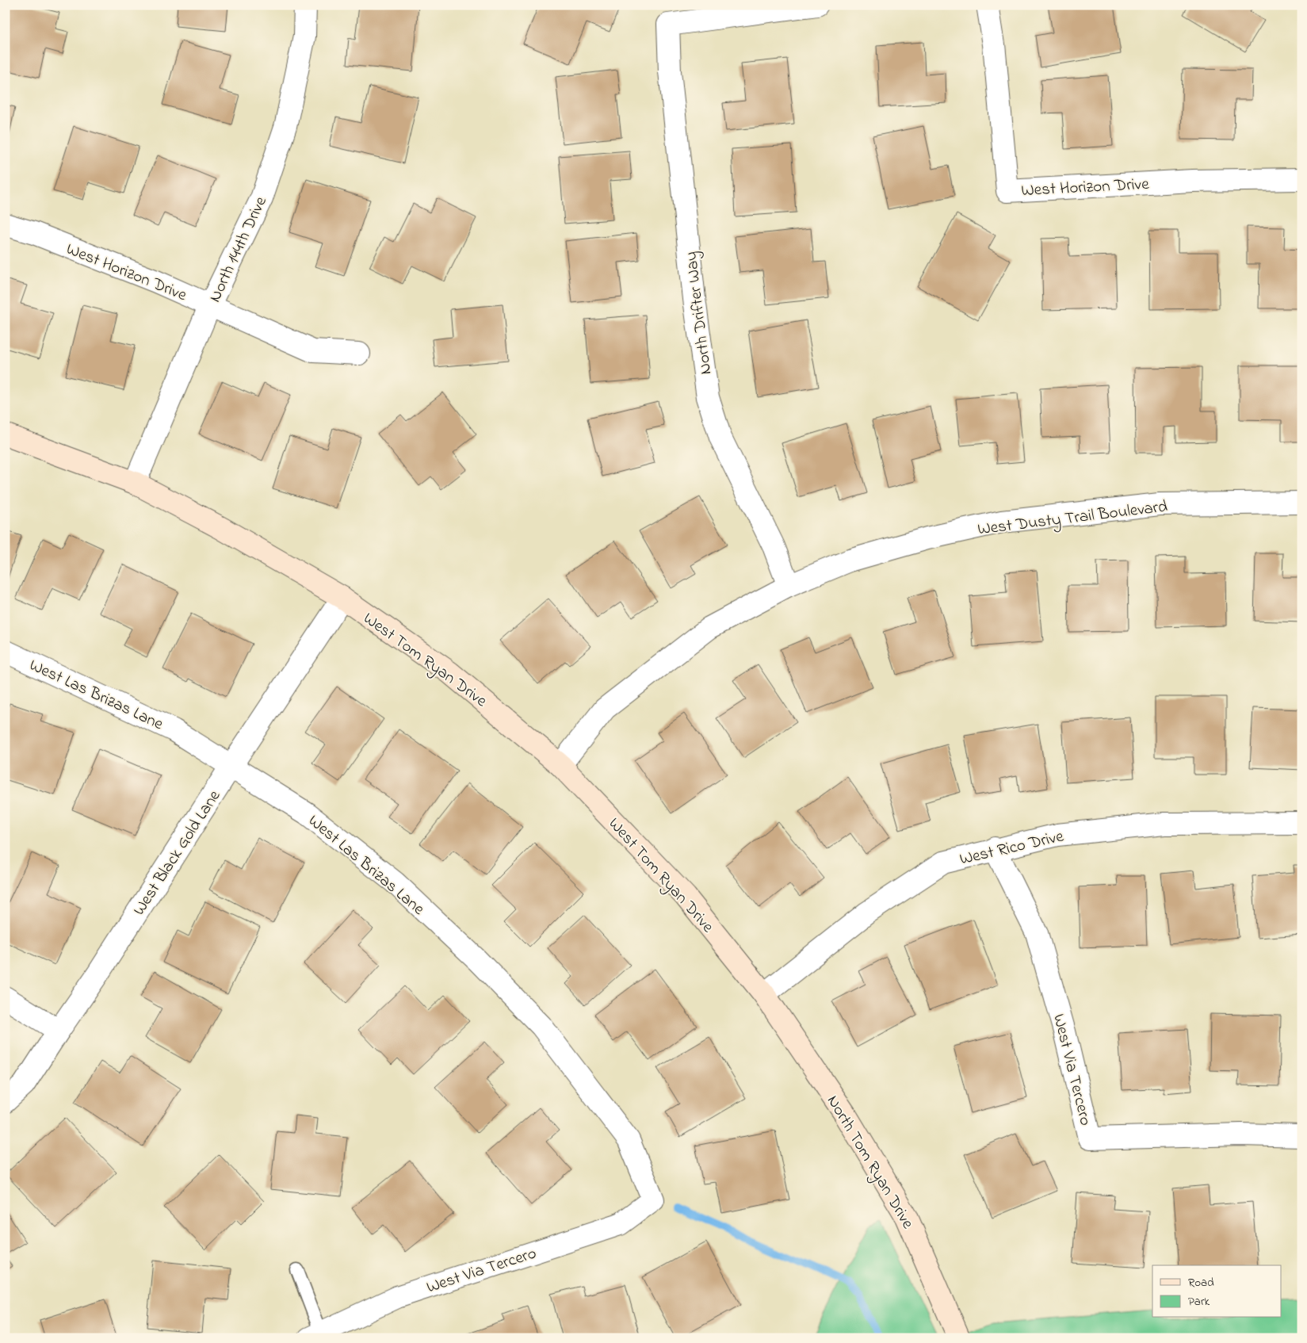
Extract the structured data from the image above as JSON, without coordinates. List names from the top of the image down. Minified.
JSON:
{"streets":{"street":["West Horizon Drive","North 144th Drive","North Drifter Way","West Dusty Trail Boulevard","West Tom Ryan Drive","West Las Brizas Lane","West Rico Drive","West Black Gold Lane","West Via Tercero","North Tom Ryan Drive"]},"crossings":[["West Horizon Drive","North 144th Drive"],["North 144th Drive","West Tom Ryan Drive"],["North Drifter Way","West Dusty Trail Boulevard"],["West Dusty Trail Boulevard","West Tom Ryan Drive"],["West Tom Ryan Drive","West Rico Drive"],["West Tom Ryan Drive","West Black Gold Lane"],["West Tom Ryan Drive","North Tom Ryan Drive"],["West Las Brizas Lane","West Black Gold Lane"],["West Las Brizas Lane","West Via Tercero"],["West Rico Drive","West Via Tercero"],["West Rico Drive","North Tom Ryan Drive"]],"legend":["Road","Park"]}
